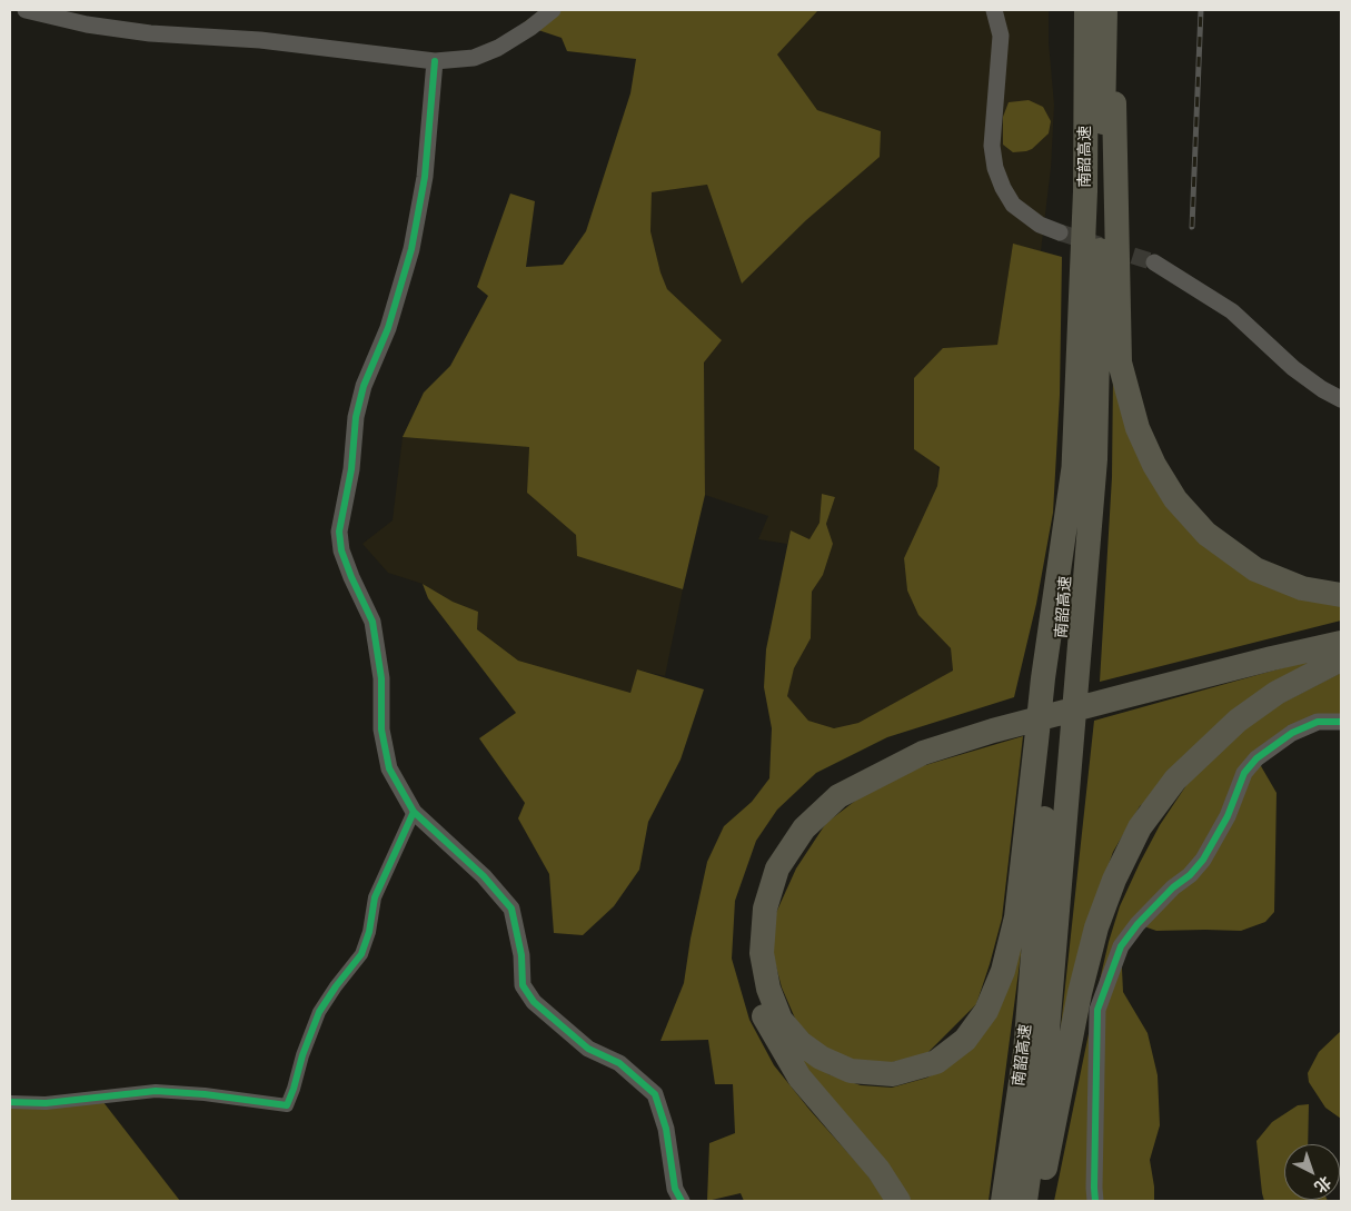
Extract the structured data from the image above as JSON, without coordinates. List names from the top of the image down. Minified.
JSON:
{"streets":{"highway":["南韶高速"]},"north":"bottom right"}
